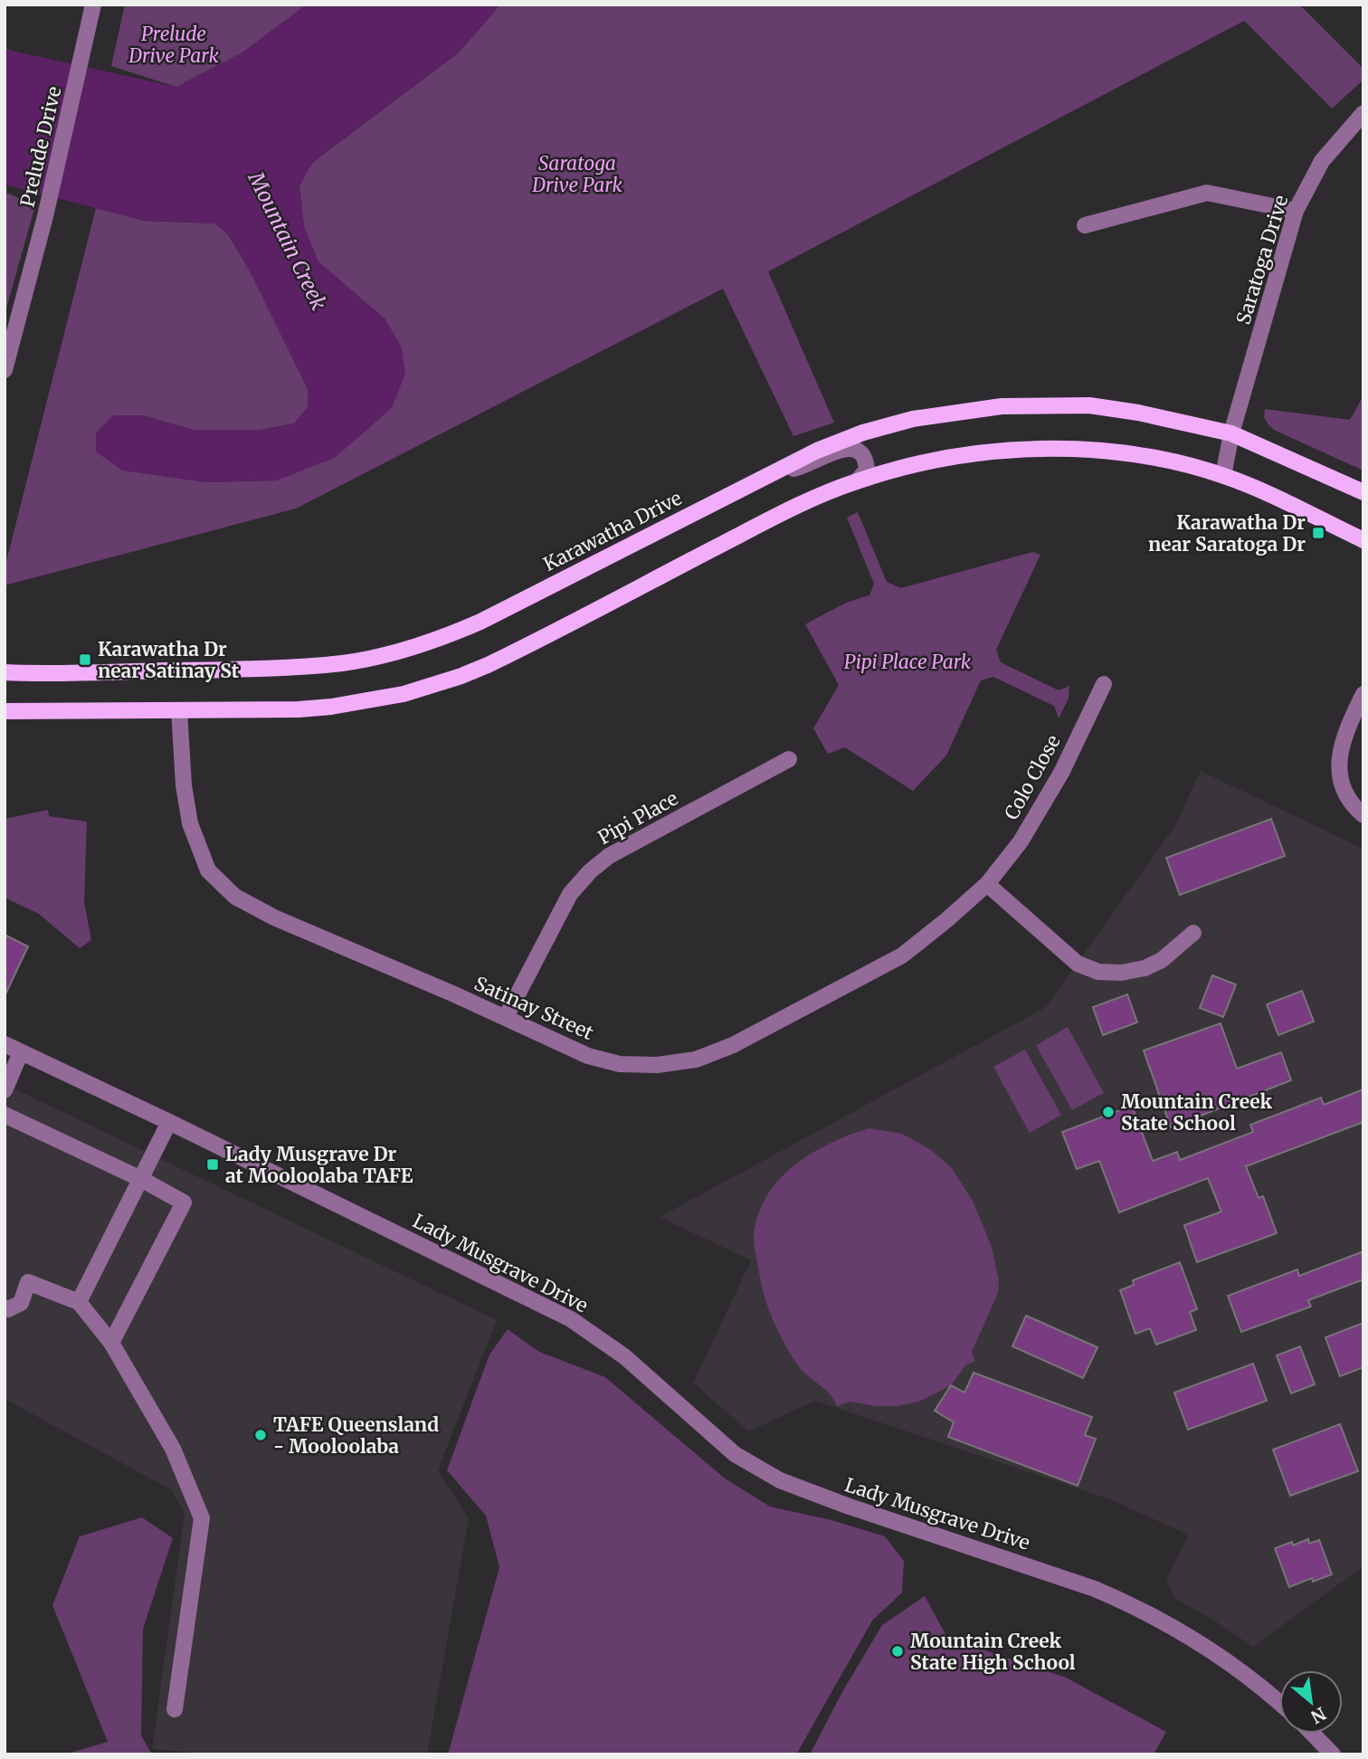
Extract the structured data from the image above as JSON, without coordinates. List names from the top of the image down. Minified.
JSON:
{"streets":{"main road":["Karawatha Drive"],"street":["Prelude Drive","Saratoga Drive","Colo Close","Pipi Place","Satinay Street","Lady Musgrave Drive"]},"crossings":[["Saratoga Drive","Karawatha Drive"],["Colo Close","Satinay Street"],["Pipi Place","Satinay Street"]],"water":["Mountain Creek"],"parks":["Prelude Drive Park","Saratoga Drive Park","Pipi Place Park"],"places":{"transit":["Karawatha Dr near Saratoga Dr","Karawatha Dr near Satinay St","Lady Musgrave Dr at Mooloolaba TAFE"],"other":["Mountain Creek State School","TAFE Queensland - Mooloolaba","Mountain Creek State High School"]},"north":"bottom right"}
